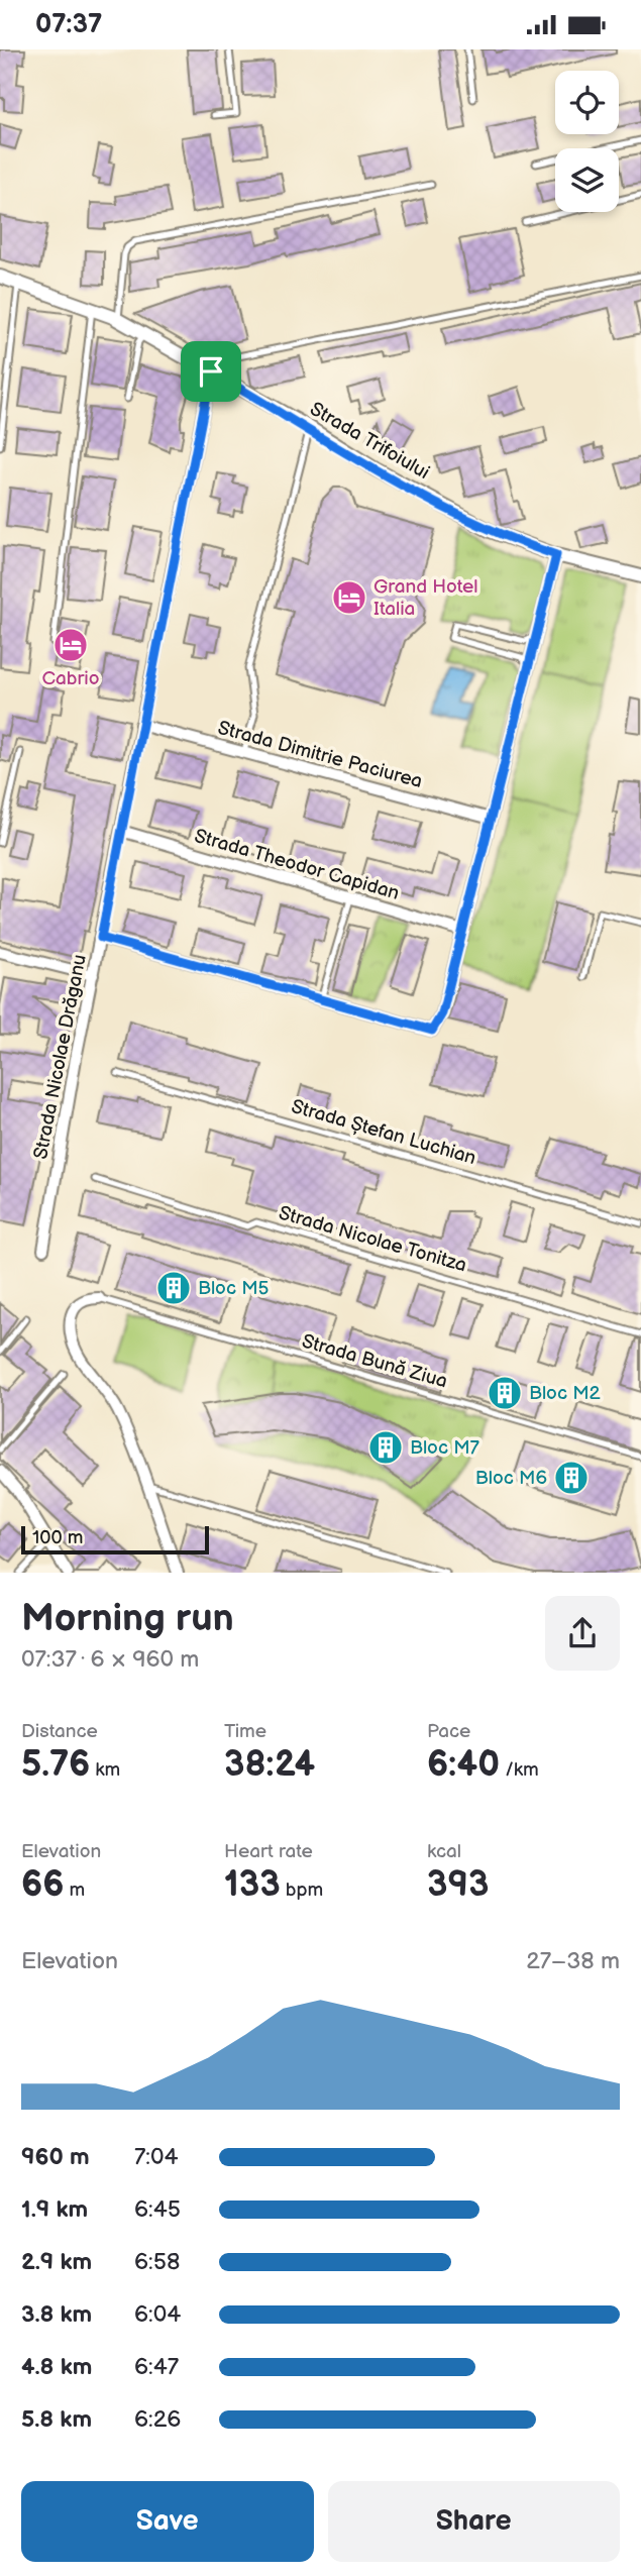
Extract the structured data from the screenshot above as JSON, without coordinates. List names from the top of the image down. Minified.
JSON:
{"streets":{"street":["Strada Trifoiului","Strada Dimitrie Paciurea","Strada Theodor Capidan","Strada Nicolae Drăganu"],"lane":["Strada Ștefan Luchian","Strada Nicolae Tonitza","Strada Bună Ziua"]},"crossings":[["Strada Trifoiului","Strada Nicolae Drăganu"],["Strada Dimitrie Paciurea","Strada Nicolae Drăganu"],["Strada Theodor Capidan","Strada Nicolae Drăganu"]],"places":{"hotel":["Grand Hotel Italia","Cabrio"],"building":["Bloc M5","Bloc M2","Bloc M7","Bloc M6"]},"scale_bar":"100 m","page":{"status":"07:37","scale":"100 m","heading":["Morning run","07:37 · 6 × 960 m"],"stats":[["Distance","5.76 km"],["Time","38:24"],["Pace","6:40 /km"],["Elevation","66 m"],["Heart rate","133 bpm"],["kcal","393"]],"chart":["Elevation","27–38 m"],"list":[{"name":"960 m","note":"7:04"},{"name":"1.9 km","note":"6:45"},{"name":"2.9 km","note":"6:58"},{"name":"3.8 km","note":"6:04"},{"name":"4.8 km","note":"6:47"},{"name":"5.8 km","note":"6:26"}],"buttons":["Save","Share"]}}
